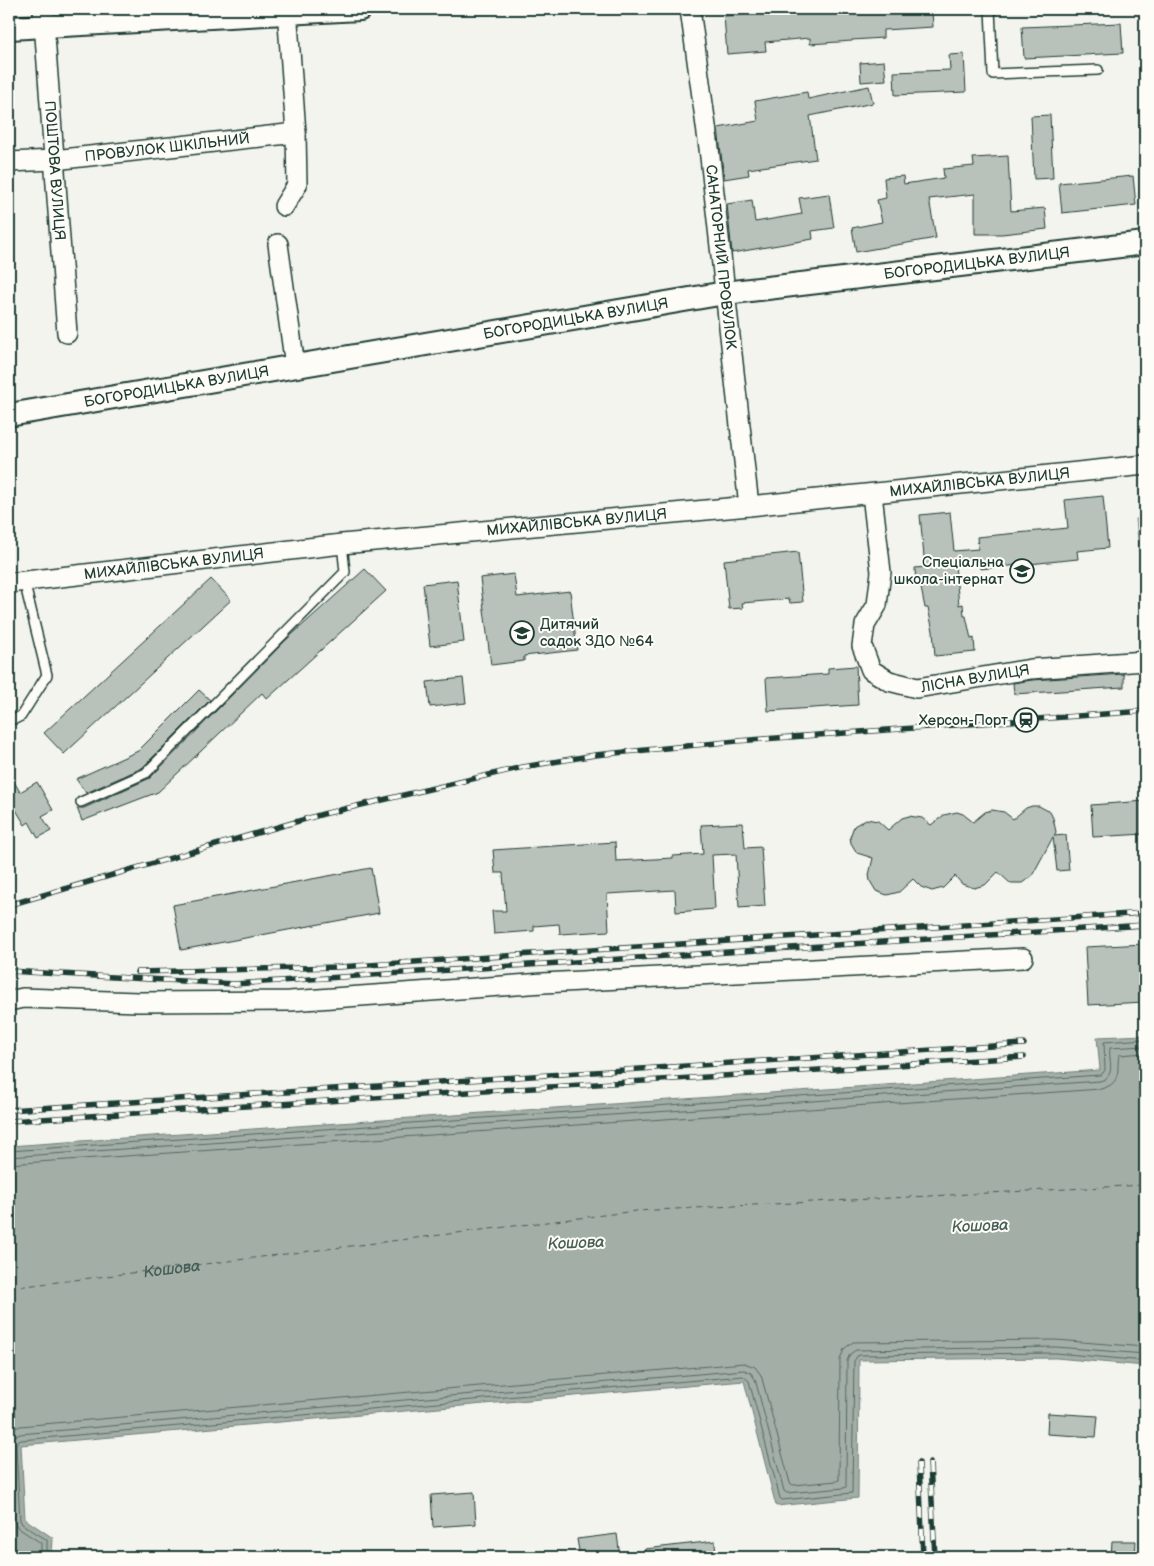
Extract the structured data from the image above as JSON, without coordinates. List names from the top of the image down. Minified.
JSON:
{"streets":{"street":["ПРОВУЛОК ШКІЛЬНИЙ","ПОШТОВА ВУЛИЦЯ","САНАТОРНИЙ ПРОВУЛОК","БОГОРОДИЦЬКА ВУЛИЦЯ","МИХАЙЛІВСЬКА ВУЛИЦЯ","ЛІСНА ВУЛИЦЯ"]},"crossings":[["ПРОВУЛОК ШКІЛЬНИЙ","ПОШТОВА ВУЛИЦЯ"],["САНАТОРНИЙ ПРОВУЛОК","БОГОРОДИЦЬКА ВУЛИЦЯ"],["САНАТОРНИЙ ПРОВУЛОК","МИХАЙЛІВСЬКА ВУЛИЦЯ"],["МИХАЙЛІВСЬКА ВУЛИЦЯ","ЛІСНА ВУЛИЦЯ"]],"water":["Кошова"],"places":{"school or university":["Спеціальна школа-інтернат","Дитячий садок ЗДО №64"],"station":["Херсон-Порт"]}}
